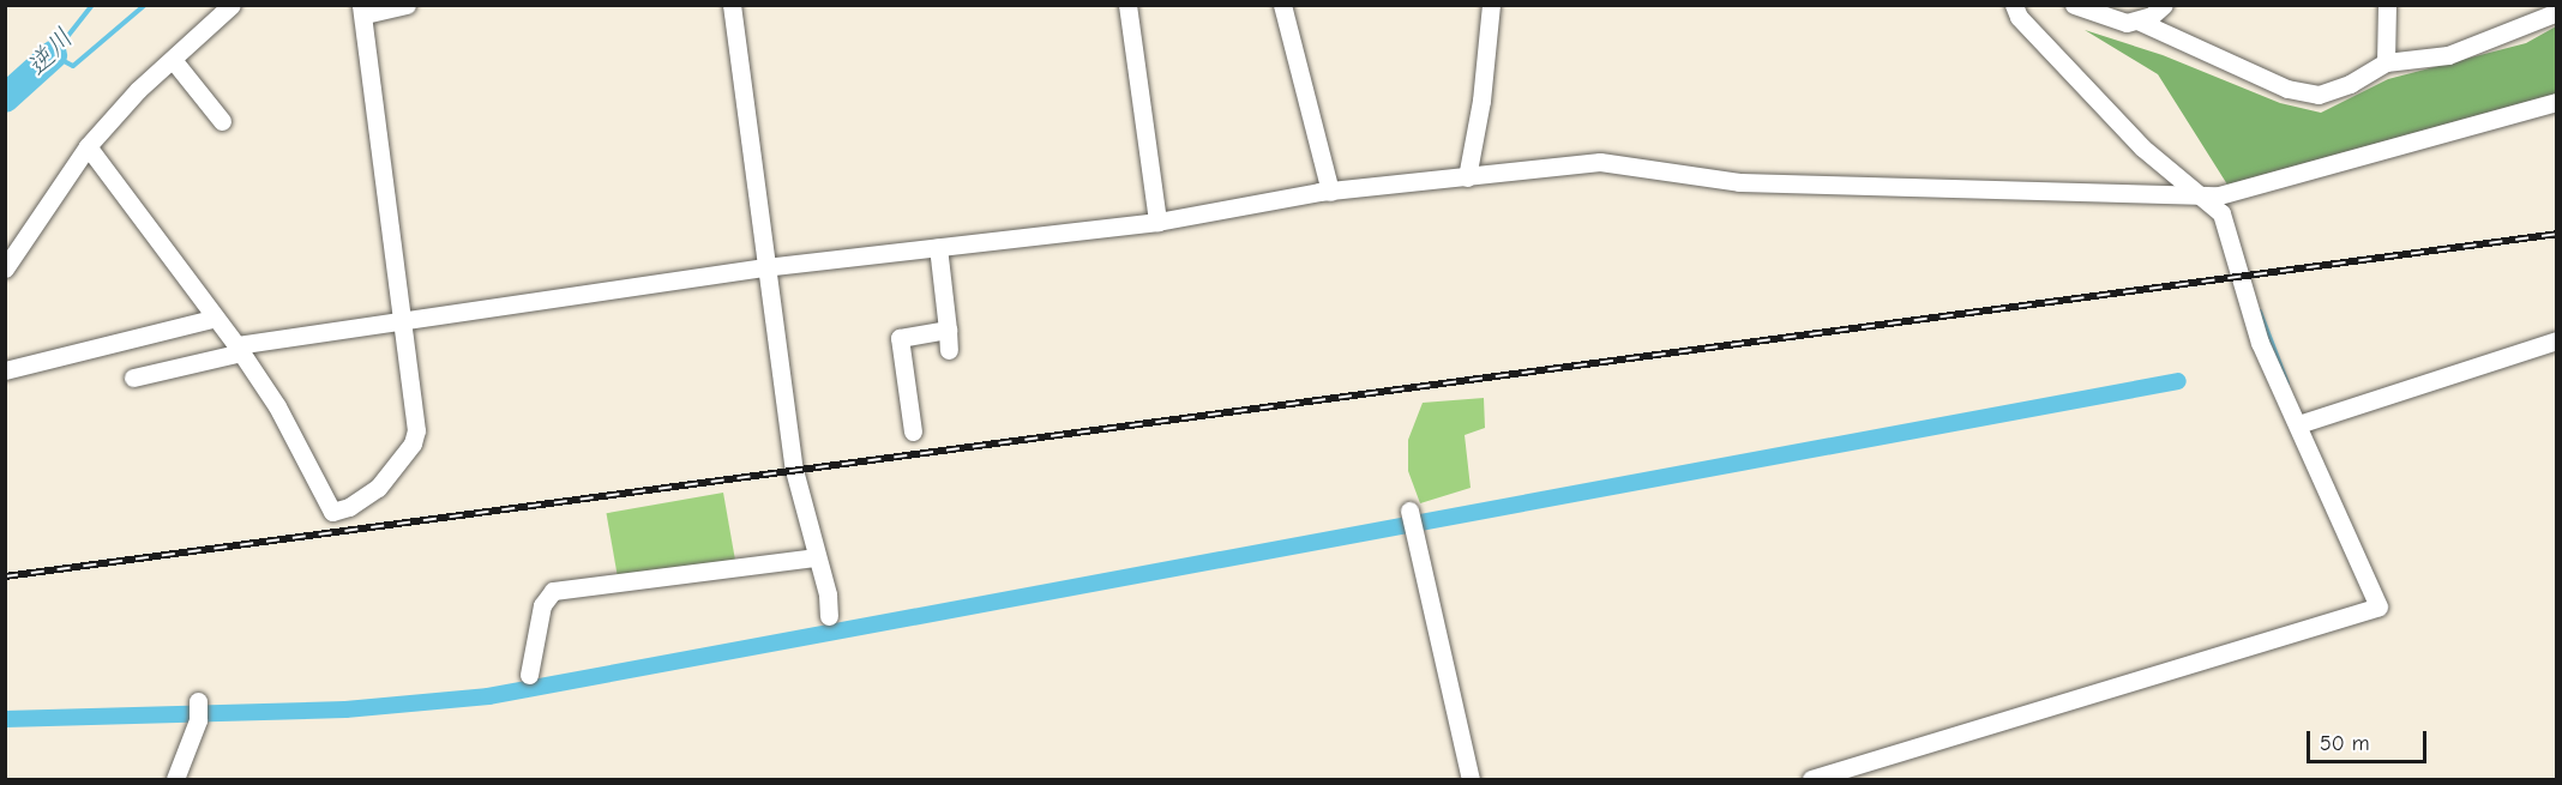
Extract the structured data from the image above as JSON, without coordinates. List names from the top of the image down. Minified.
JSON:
{"water":["逆川"],"scale_bar":"50 m"}
